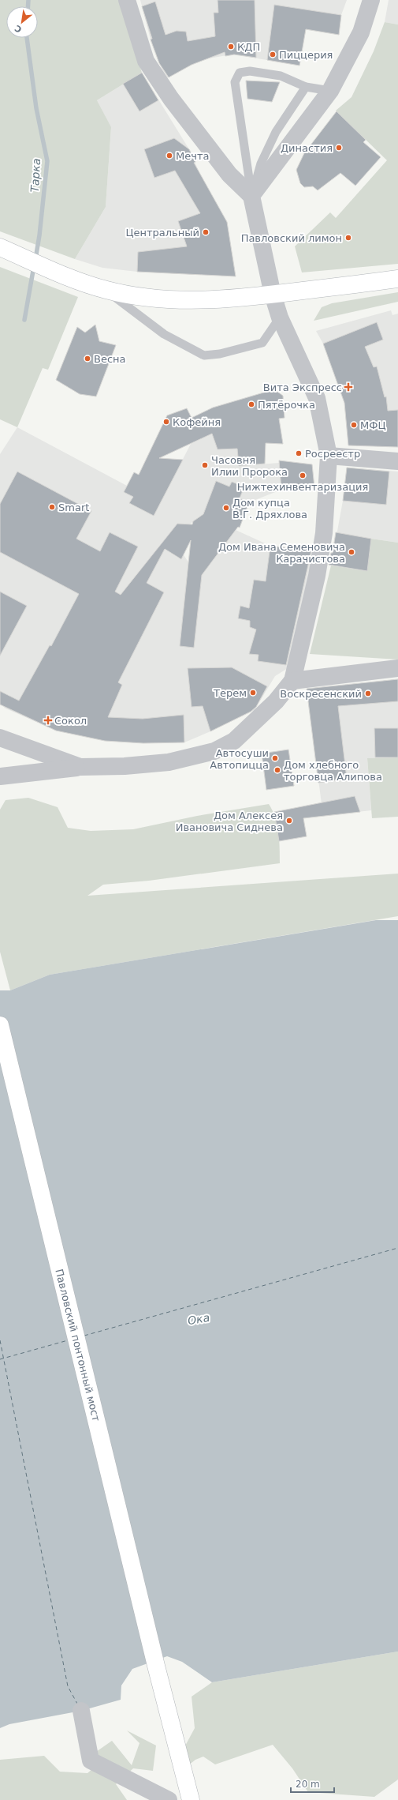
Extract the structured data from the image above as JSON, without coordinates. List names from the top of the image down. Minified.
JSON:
{"streets":{"main road":["Павловский понтонный мост"]},"water":["Тарка","Ока"],"places":{"other":["КДП","Пиццерия","Династия","Мечта","Центральный","Павловский лимон","Весна","Пятёрочка","Кофейня","МФЦ","Росреестр","Часовня Илии Пророка","Нижтехинвентаризация","Smart","Дом купца В.Г. Дряхлова","Дом Ивана Семеновича Карачистова","Терем","Воскресенский","Автосуши Автопицца","Дом хлебного торговца Алипова","Дом Алексея Ивановича Сиднева"],"health":["Вита Экспресс","Сокол"]},"scale_bar":"20 m","north":"bottom left"}
